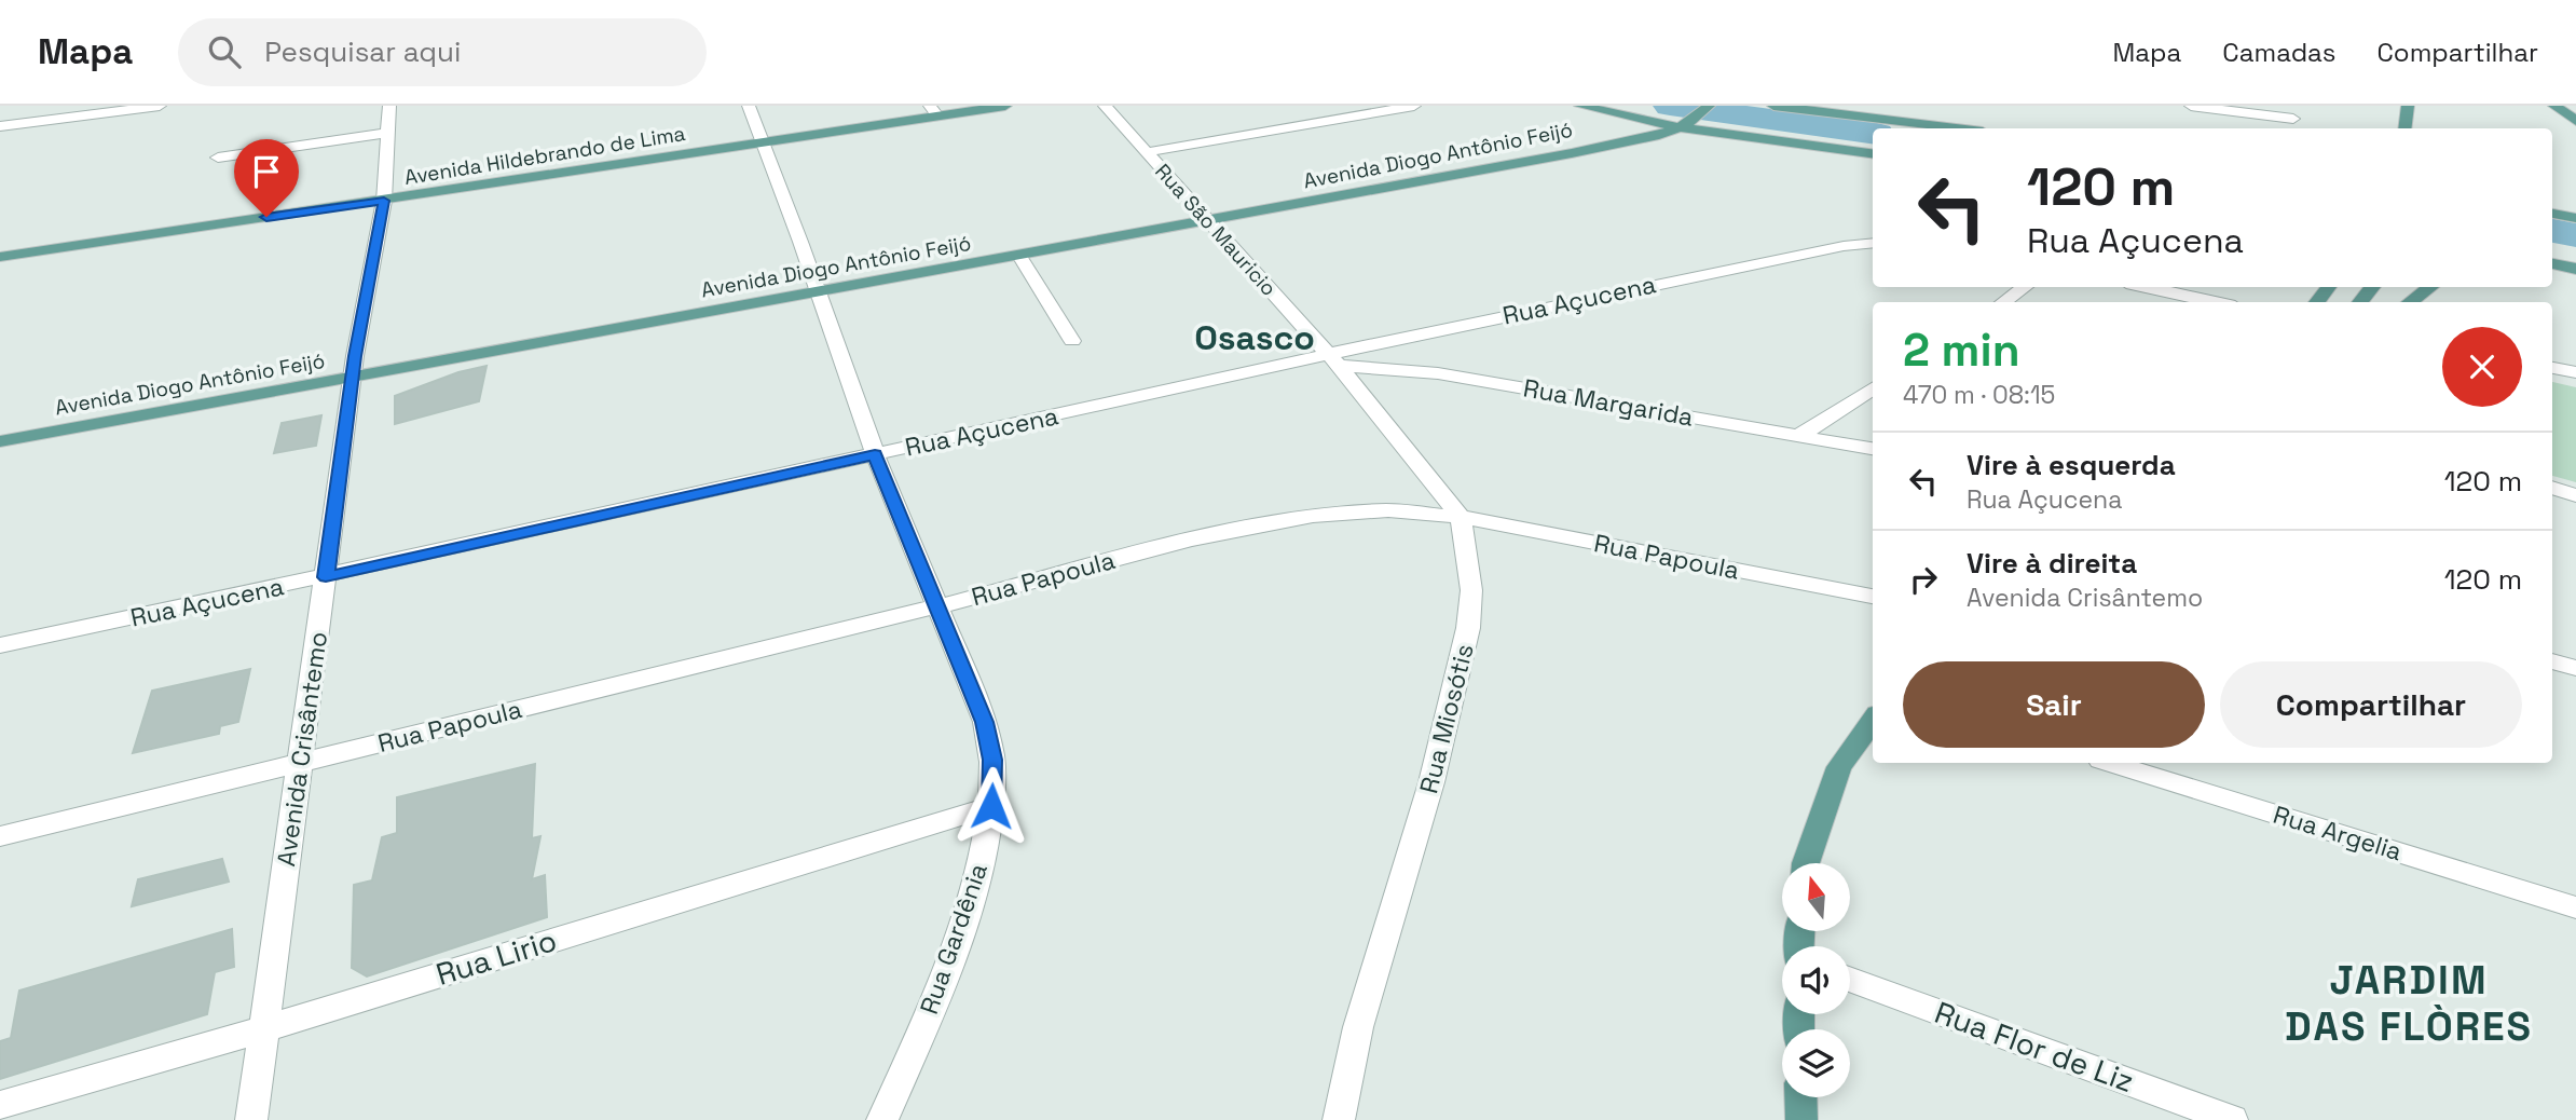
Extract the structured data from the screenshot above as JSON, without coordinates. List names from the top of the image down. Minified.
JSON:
{"streets":{"main road":["Avenida Hildebrando de Lima","Avenida Diogo Antônio Feijó"],"street":["Rua São Mauricio","Rua Açucena","Rua Margarida","Rua Papoula","Rua Miosótis","Avenida Crisântemo","Rua Argelia","Rua Gardênia","Rua Lirio","Rua Flor de Liz"]},"crossings":[["Avenida Hildebrando de Lima","Avenida Crisântemo"],["Avenida Hildebrando de Lima","Rua Gardênia"],["Avenida Diogo Antônio Feijó","Rua São Mauricio"],["Avenida Diogo Antônio Feijó","Avenida Crisântemo"],["Avenida Diogo Antônio Feijó","Rua Gardênia"],["Rua São Mauricio","Rua Açucena"],["Rua São Mauricio","Rua Margarida"],["Rua Açucena","Rua Margarida"],["Rua Açucena","Avenida Crisântemo"],["Rua Açucena","Rua Gardênia"],["Rua Papoula","Rua Miosótis"],["Rua Papoula","Avenida Crisântemo"],["Rua Papoula","Rua Gardênia"],["Avenida Crisântemo","Rua Lirio"],["Rua Gardênia","Rua Lirio"]],"districts":["Osasco","JARDIM DAS FLÒRES"],"north":"top","page":{"header":"Mapa","search":"Pesquisar aqui","nav":["Mapa","Camadas","Compartilhar"],"turn":["120 m","Rua Açucena"],"heading":["2 min","470 m · 08:15"],"list":[{"name":"Vire à esquerda","note":"Rua Açucena","value":"120 m"},{"name":"Vire à direita","note":"Avenida Crisântemo","value":"120 m"}],"buttons":["Sair","Compartilhar"]}}
